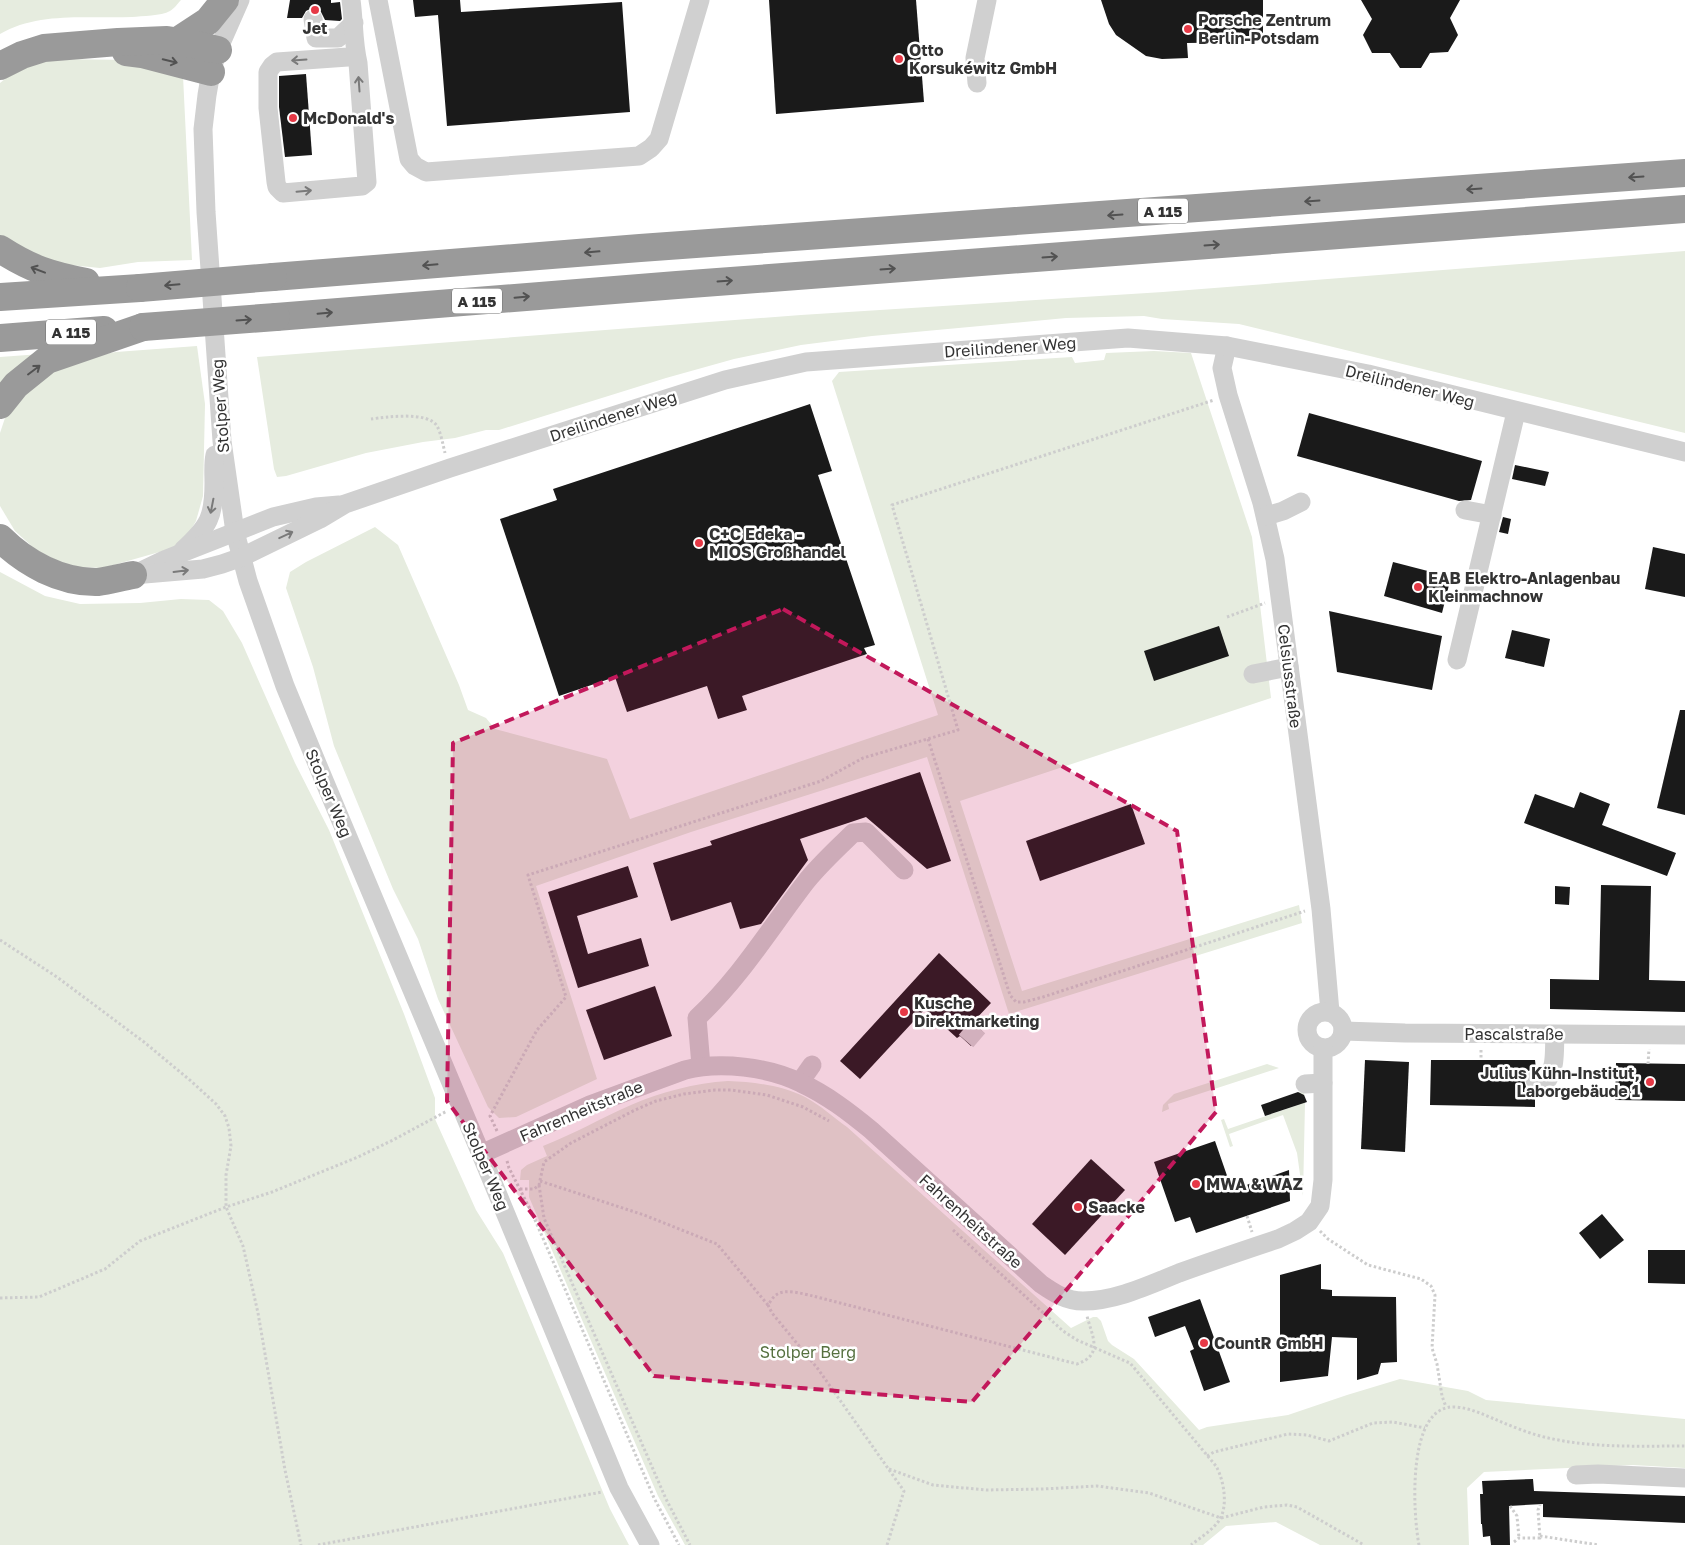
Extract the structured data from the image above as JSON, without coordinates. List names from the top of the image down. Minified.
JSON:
{"streets":{"highway":["A 115"],"street":["Dreilindener Weg","Stolper Weg","Celsiusstraße","Pascalstraße","Fahrenheitstraße"]},"crossings":[["Dreilindener Weg","Stolper Weg"],["Dreilindener Weg","Celsiusstraße"],["Stolper Weg","Fahrenheitstraße"],["Celsiusstraße","Pascalstraße"]],"parks":["Stolper Berg"],"places":["Jet","Porsche Zentrum Berlin-Potsdam","Otto Korsukéwitz GmbH","McDonald's","C+C Edeka - MIOS Großhandel","EAB Elektro-Anlagenbau Kleinmachnow","Kusche Direktmarketing","Julius Kühn-Institut, Laborgebäude 1","MWA & WAZ","Saacke","CountR GmbH"]}
